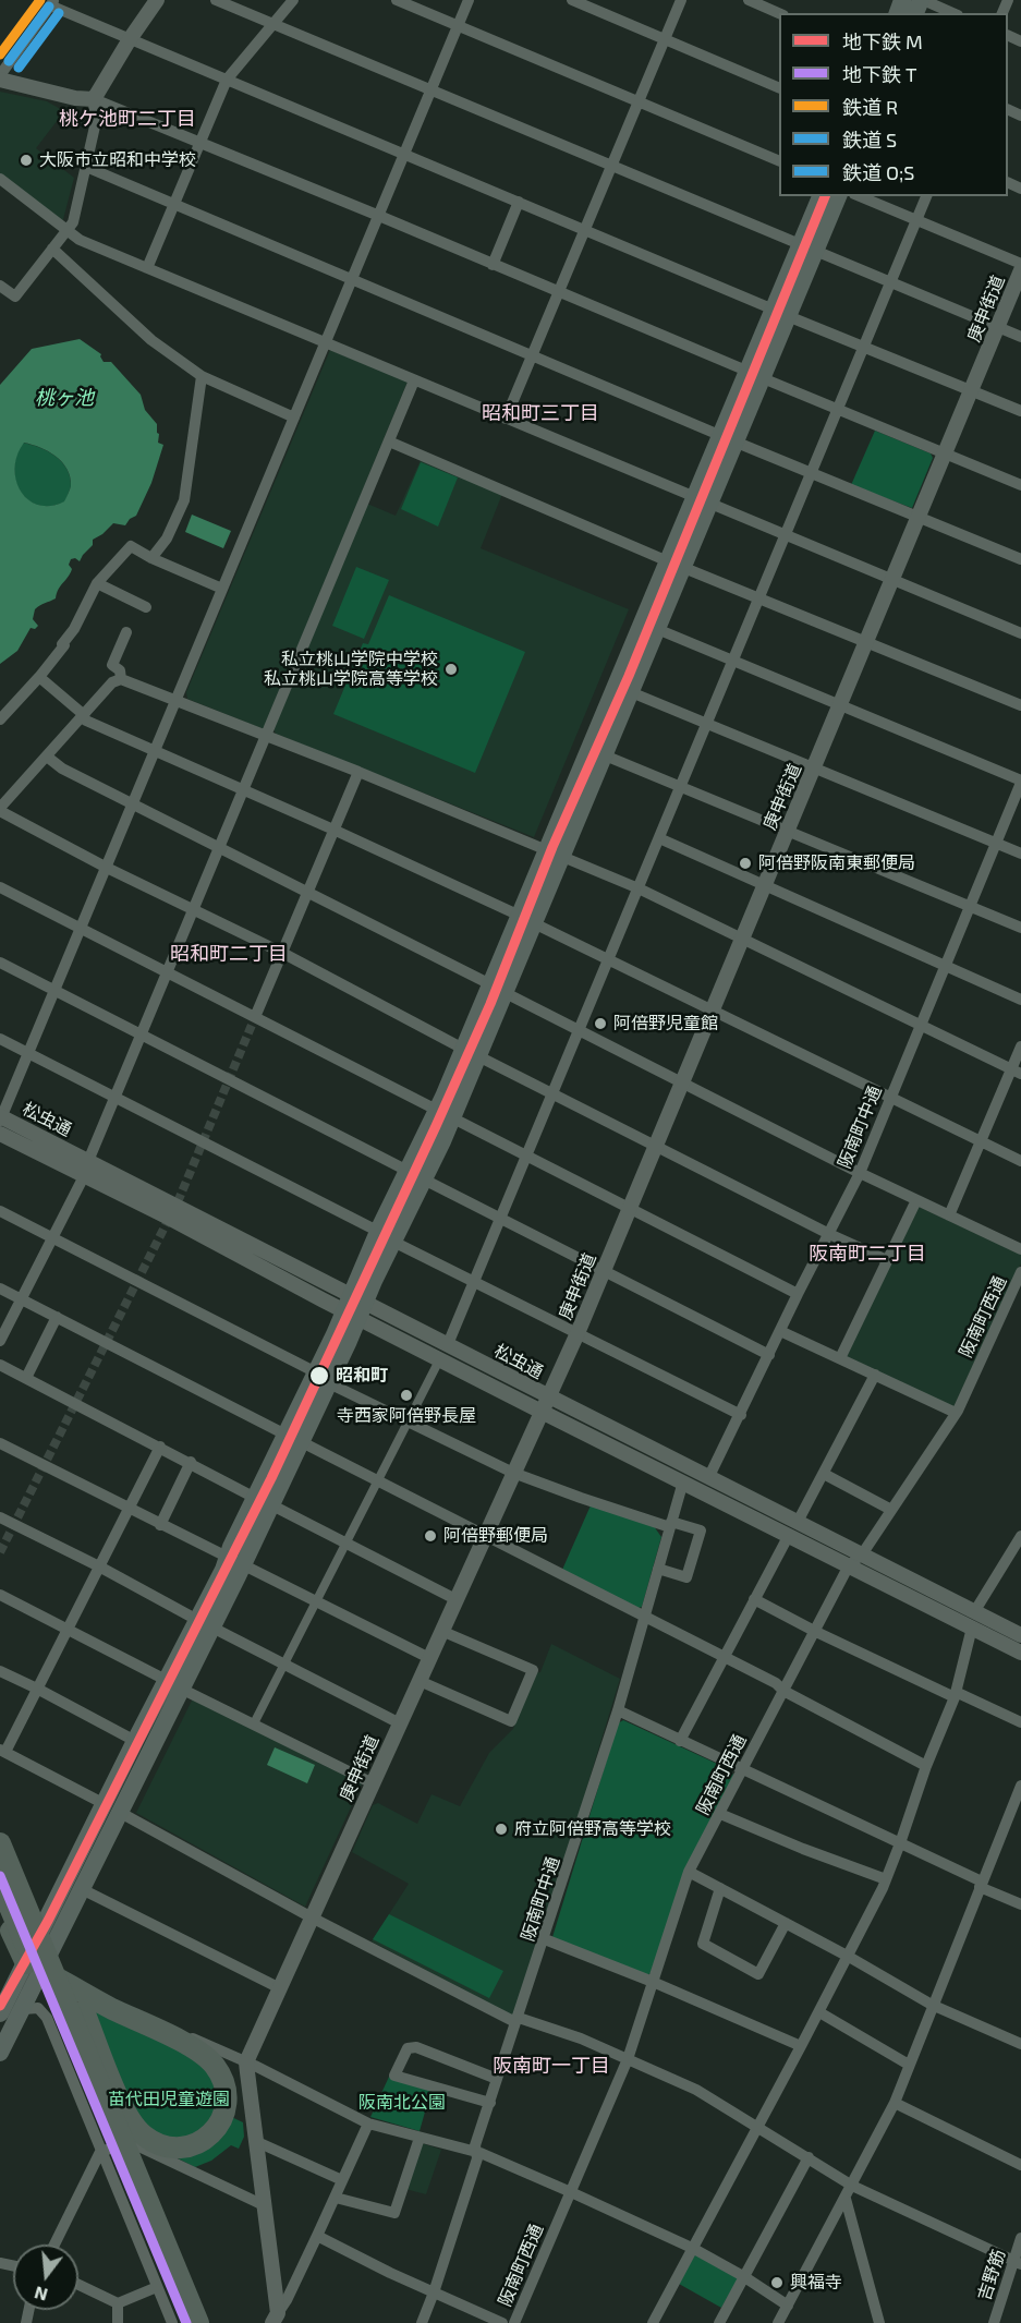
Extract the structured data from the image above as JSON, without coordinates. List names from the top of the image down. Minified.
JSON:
{"streets":{"street":["庚申街道","松虫通","阪南町中通","阪南町西通","吉野筋"]},"crossings":[["庚申街道","松虫通"],["松虫通","阪南町中通"],["松虫通","阪南町西通"]],"districts":["桃ケ池町二丁目","昭和町三丁目","昭和町二丁目","阪南町二丁目","阪南町一丁目"],"water":["桃ヶ池"],"parks":["苗代田児童遊園","阪南北公園"],"places":["大阪市立昭和中学校","私立桃山学院中学校 私立桃山学院高等学校","阿倍野阪南東郵便局","阿倍野児童館","昭和町","寺西家阿倍野長屋","阿倍野郵便局","府立阿倍野高等学校","興福寺"],"lines":["rail line R","rail line S","rail line O;S","metro line M","metro line T"],"legend":["地下鉄 M","地下鉄 T","鉄道 R","鉄道 S","鉄道 O;S"],"north":"bottom"}
